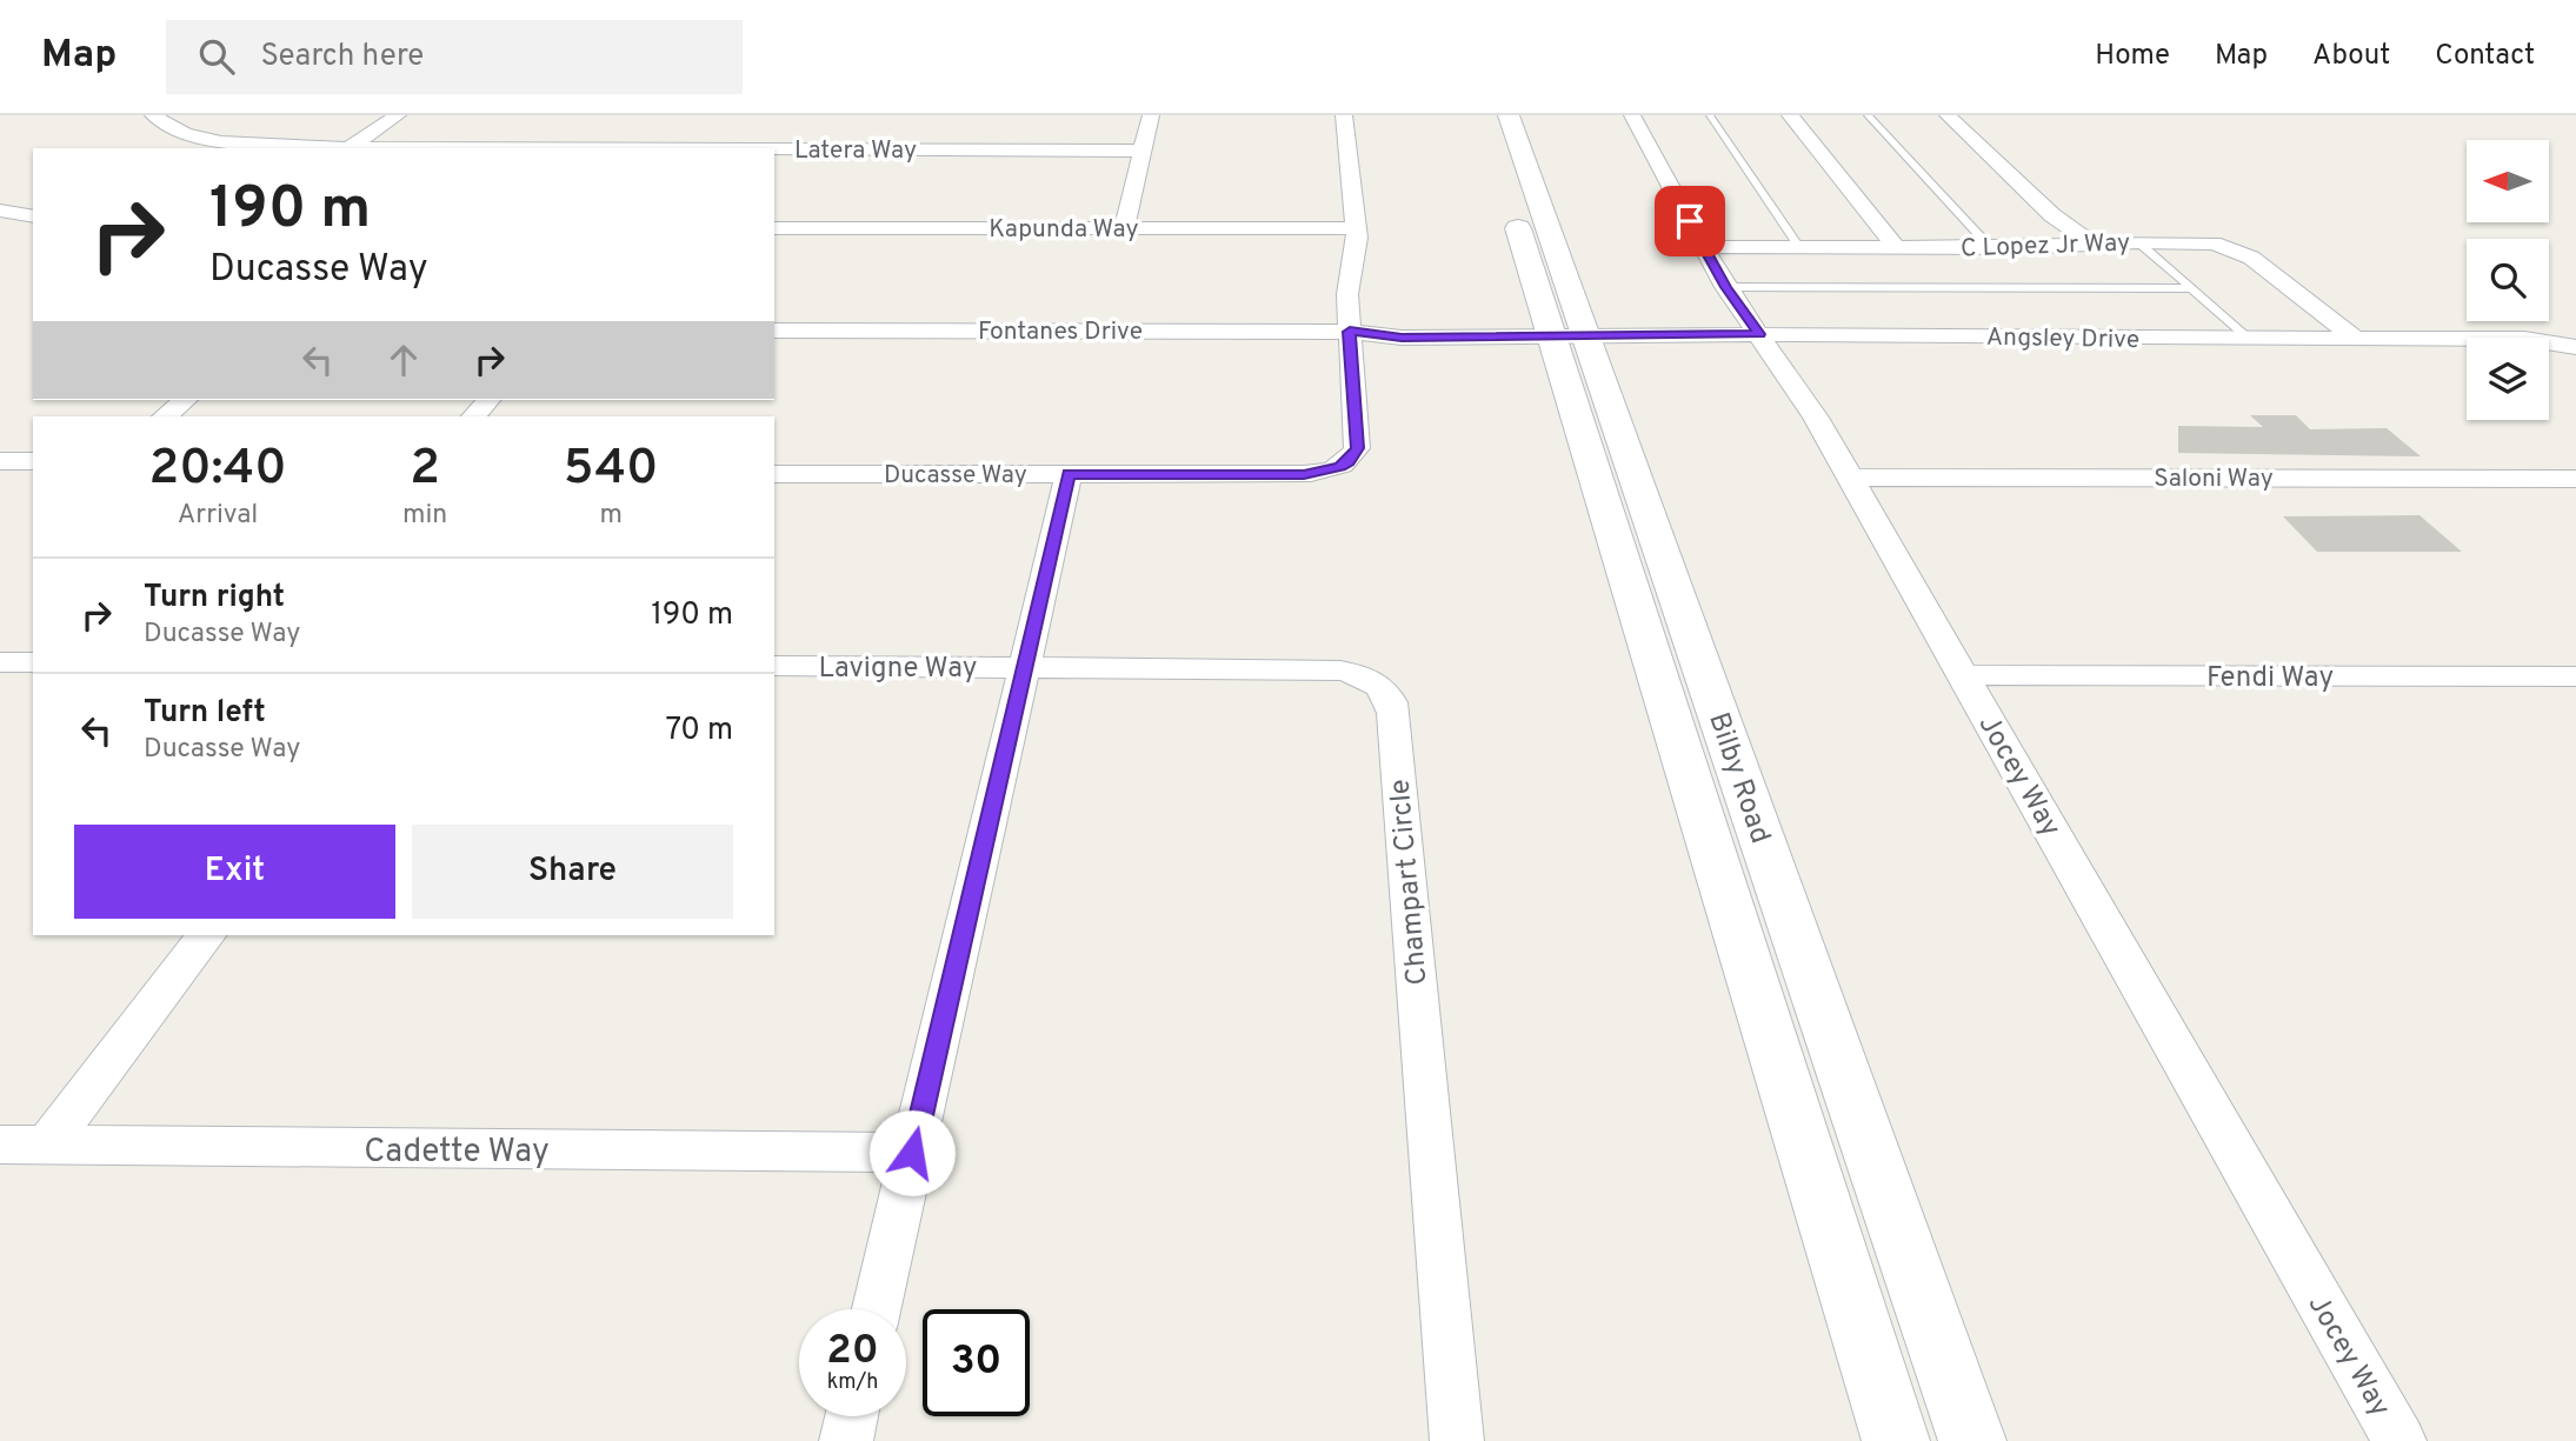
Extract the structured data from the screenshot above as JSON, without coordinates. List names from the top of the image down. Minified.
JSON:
{"streets":{"main road":["Bilby Road"],"street":["Latera Way","Kapunda Way","C Lopez Jr Way","Fontanes Drive","Angsley Drive","Ducasse Way","Saloni Way","Lavigne Way","Fendi Way","Jocey Way","Champart Circle","Cadette Way"]},"crossings":[["Kapunda Way","Ducasse Way"],["C Lopez Jr Way","Angsley Drive"],["C Lopez Jr Way","Jocey Way"],["Fontanes Drive","Angsley Drive"],["Fontanes Drive","Ducasse Way"],["Fontanes Drive","Bilby Road"],["Angsley Drive","Jocey Way"],["Angsley Drive","Bilby Road"],["Saloni Way","Jocey Way"],["Lavigne Way","Champart Circle"],["Fendi Way","Jocey Way"]],"north":"left","page":{"header":"Map","search":"Search here","nav":["Home","Map","About","Contact"],"turn":["190 m","Ducasse Way"],"eta":["20:40","Arrival","2","min","540","m"],"list":[{"name":"Turn right","note":"Ducasse Way","value":"190 m"},{"name":"Turn left","note":"Ducasse Way","value":"70 m"}],"buttons":["Exit","Share"],"speed":"20 km/h","limit":"30"}}
